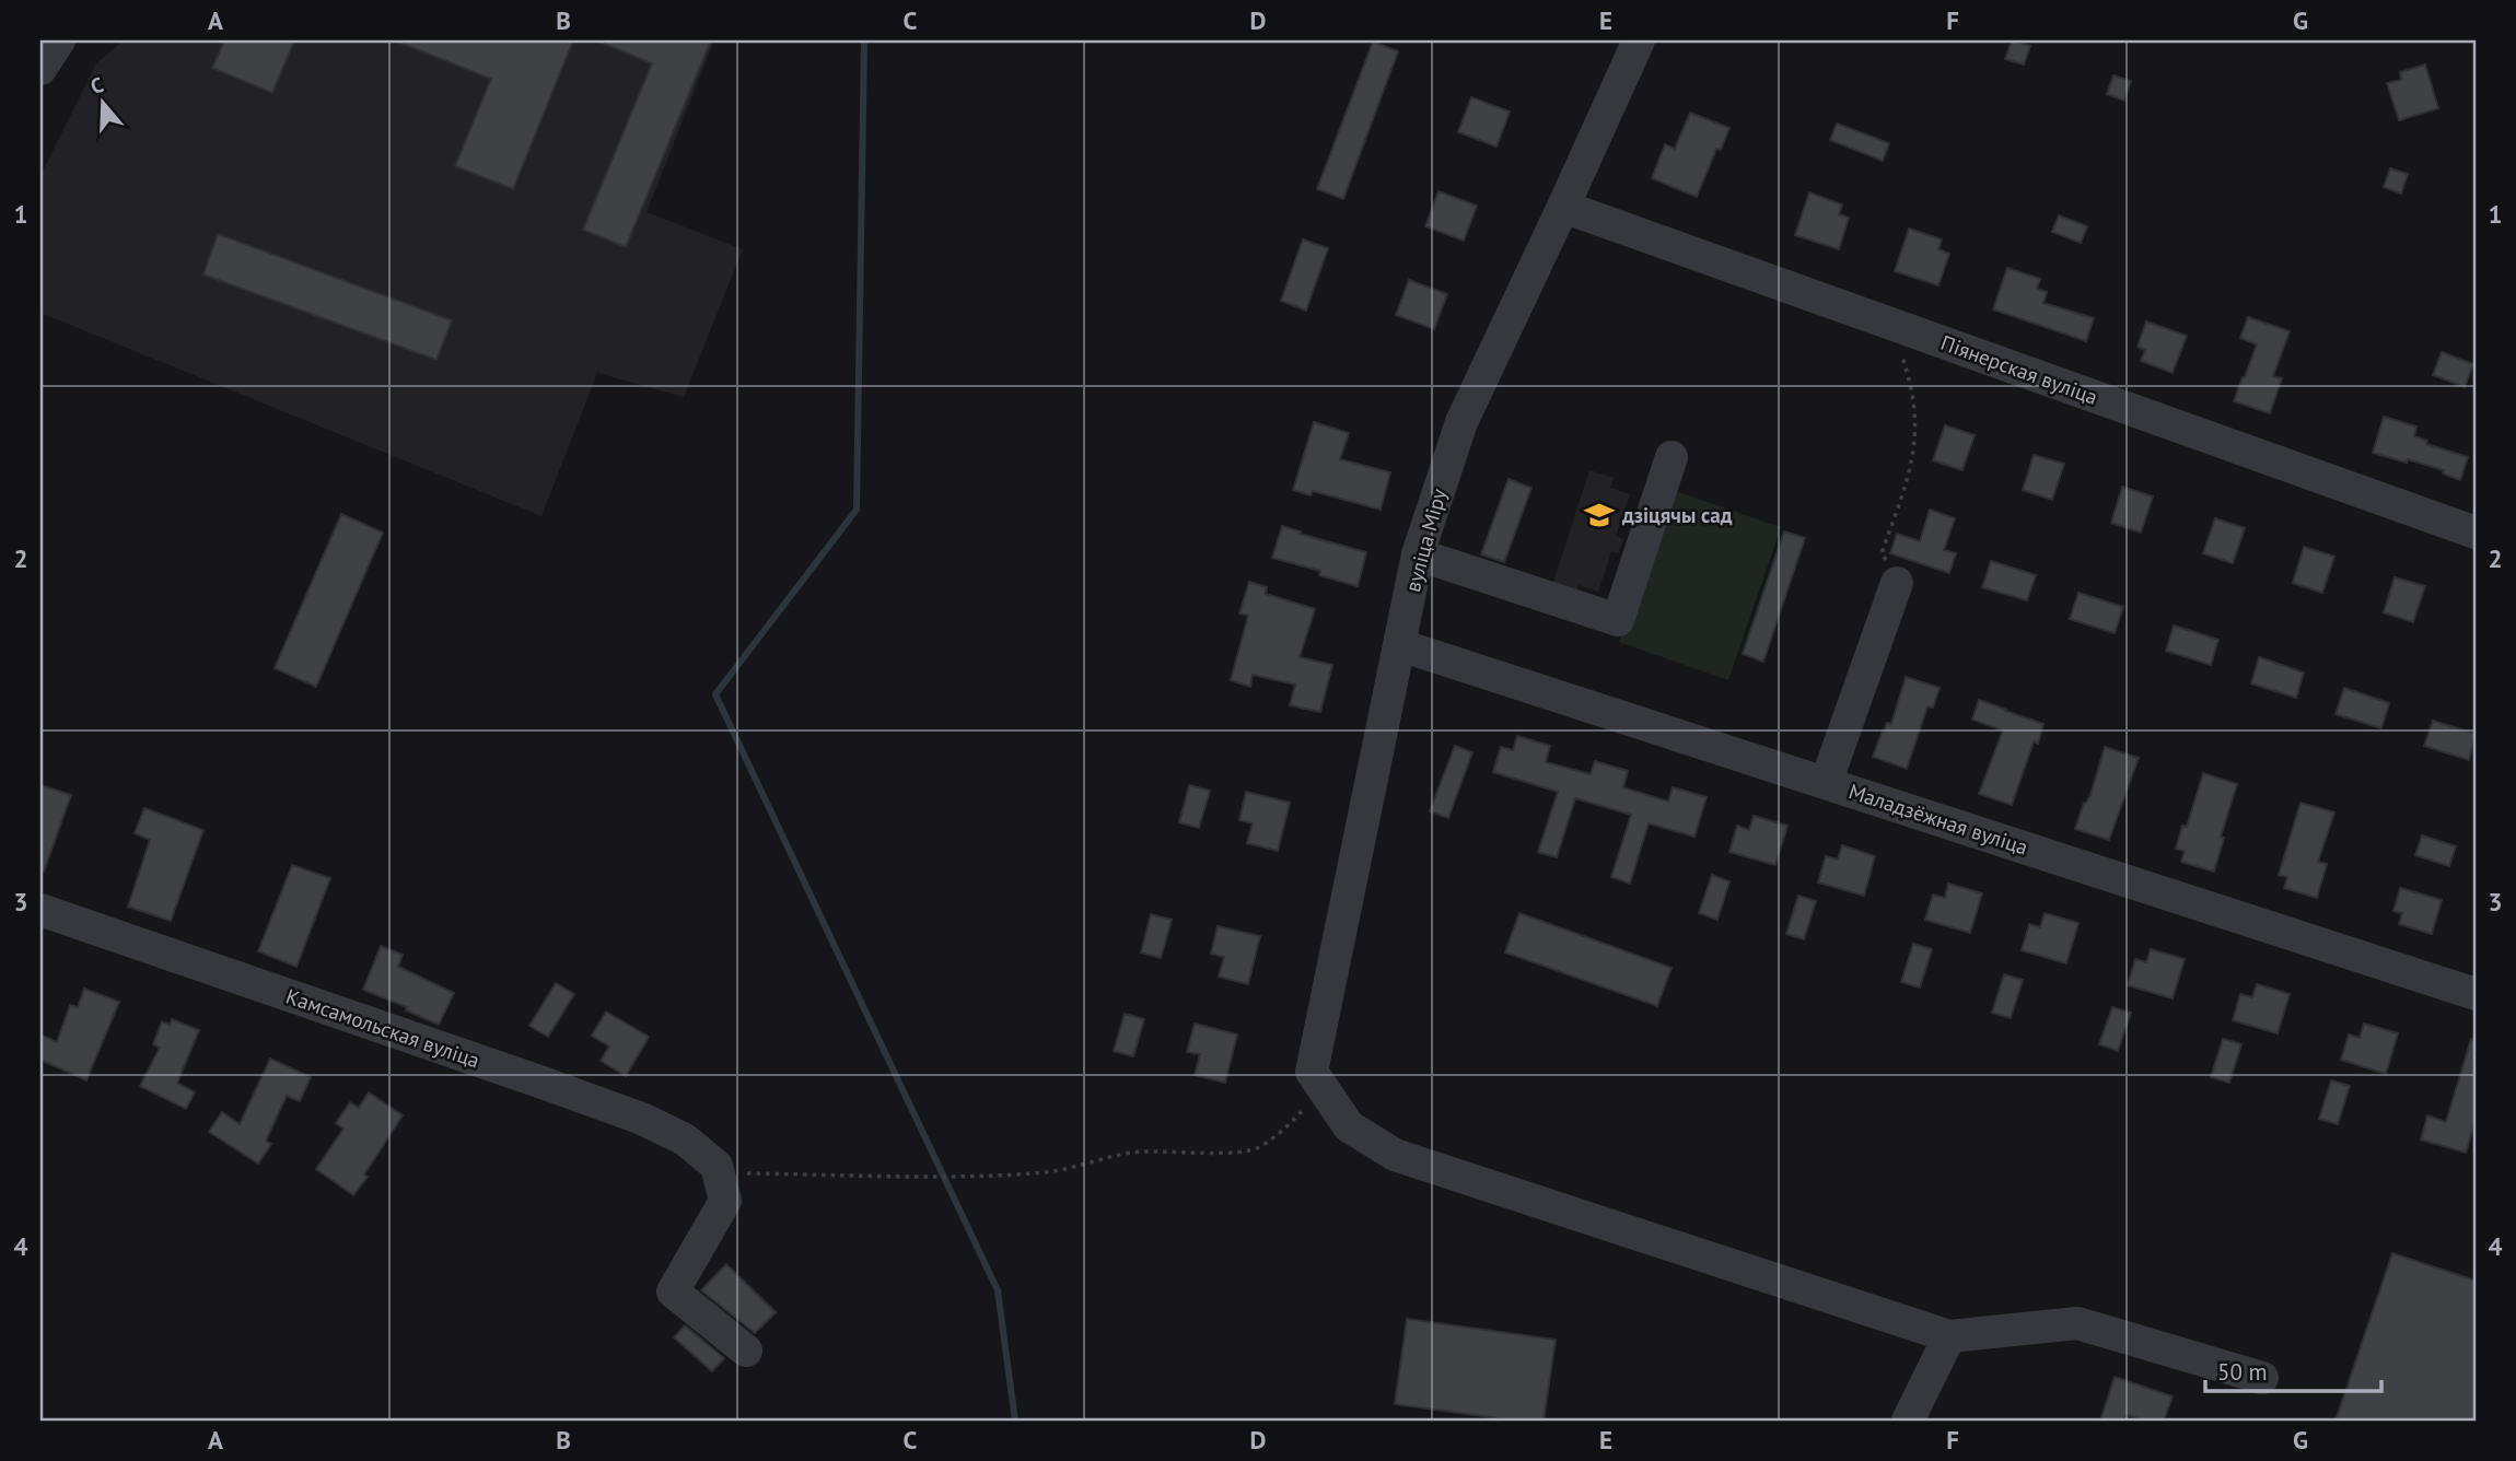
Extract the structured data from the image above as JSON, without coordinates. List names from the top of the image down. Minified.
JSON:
{"streets":{"street":["Піянерская вуліца","вуліца Міру","Маладзёжная вуліца","Камсамольская вуліца"]},"crossings":[["Піянерская вуліца","вуліца Міру"],["вуліца Міру","Маладзёжная вуліца"]],"places":{"school or university":["дзіцячы сад"]},"scale_bar":"50 m","north":"top","grid":{"columns":["A","B","C","D","E","F","G"],"rows":["1","2","3","4"]}}
